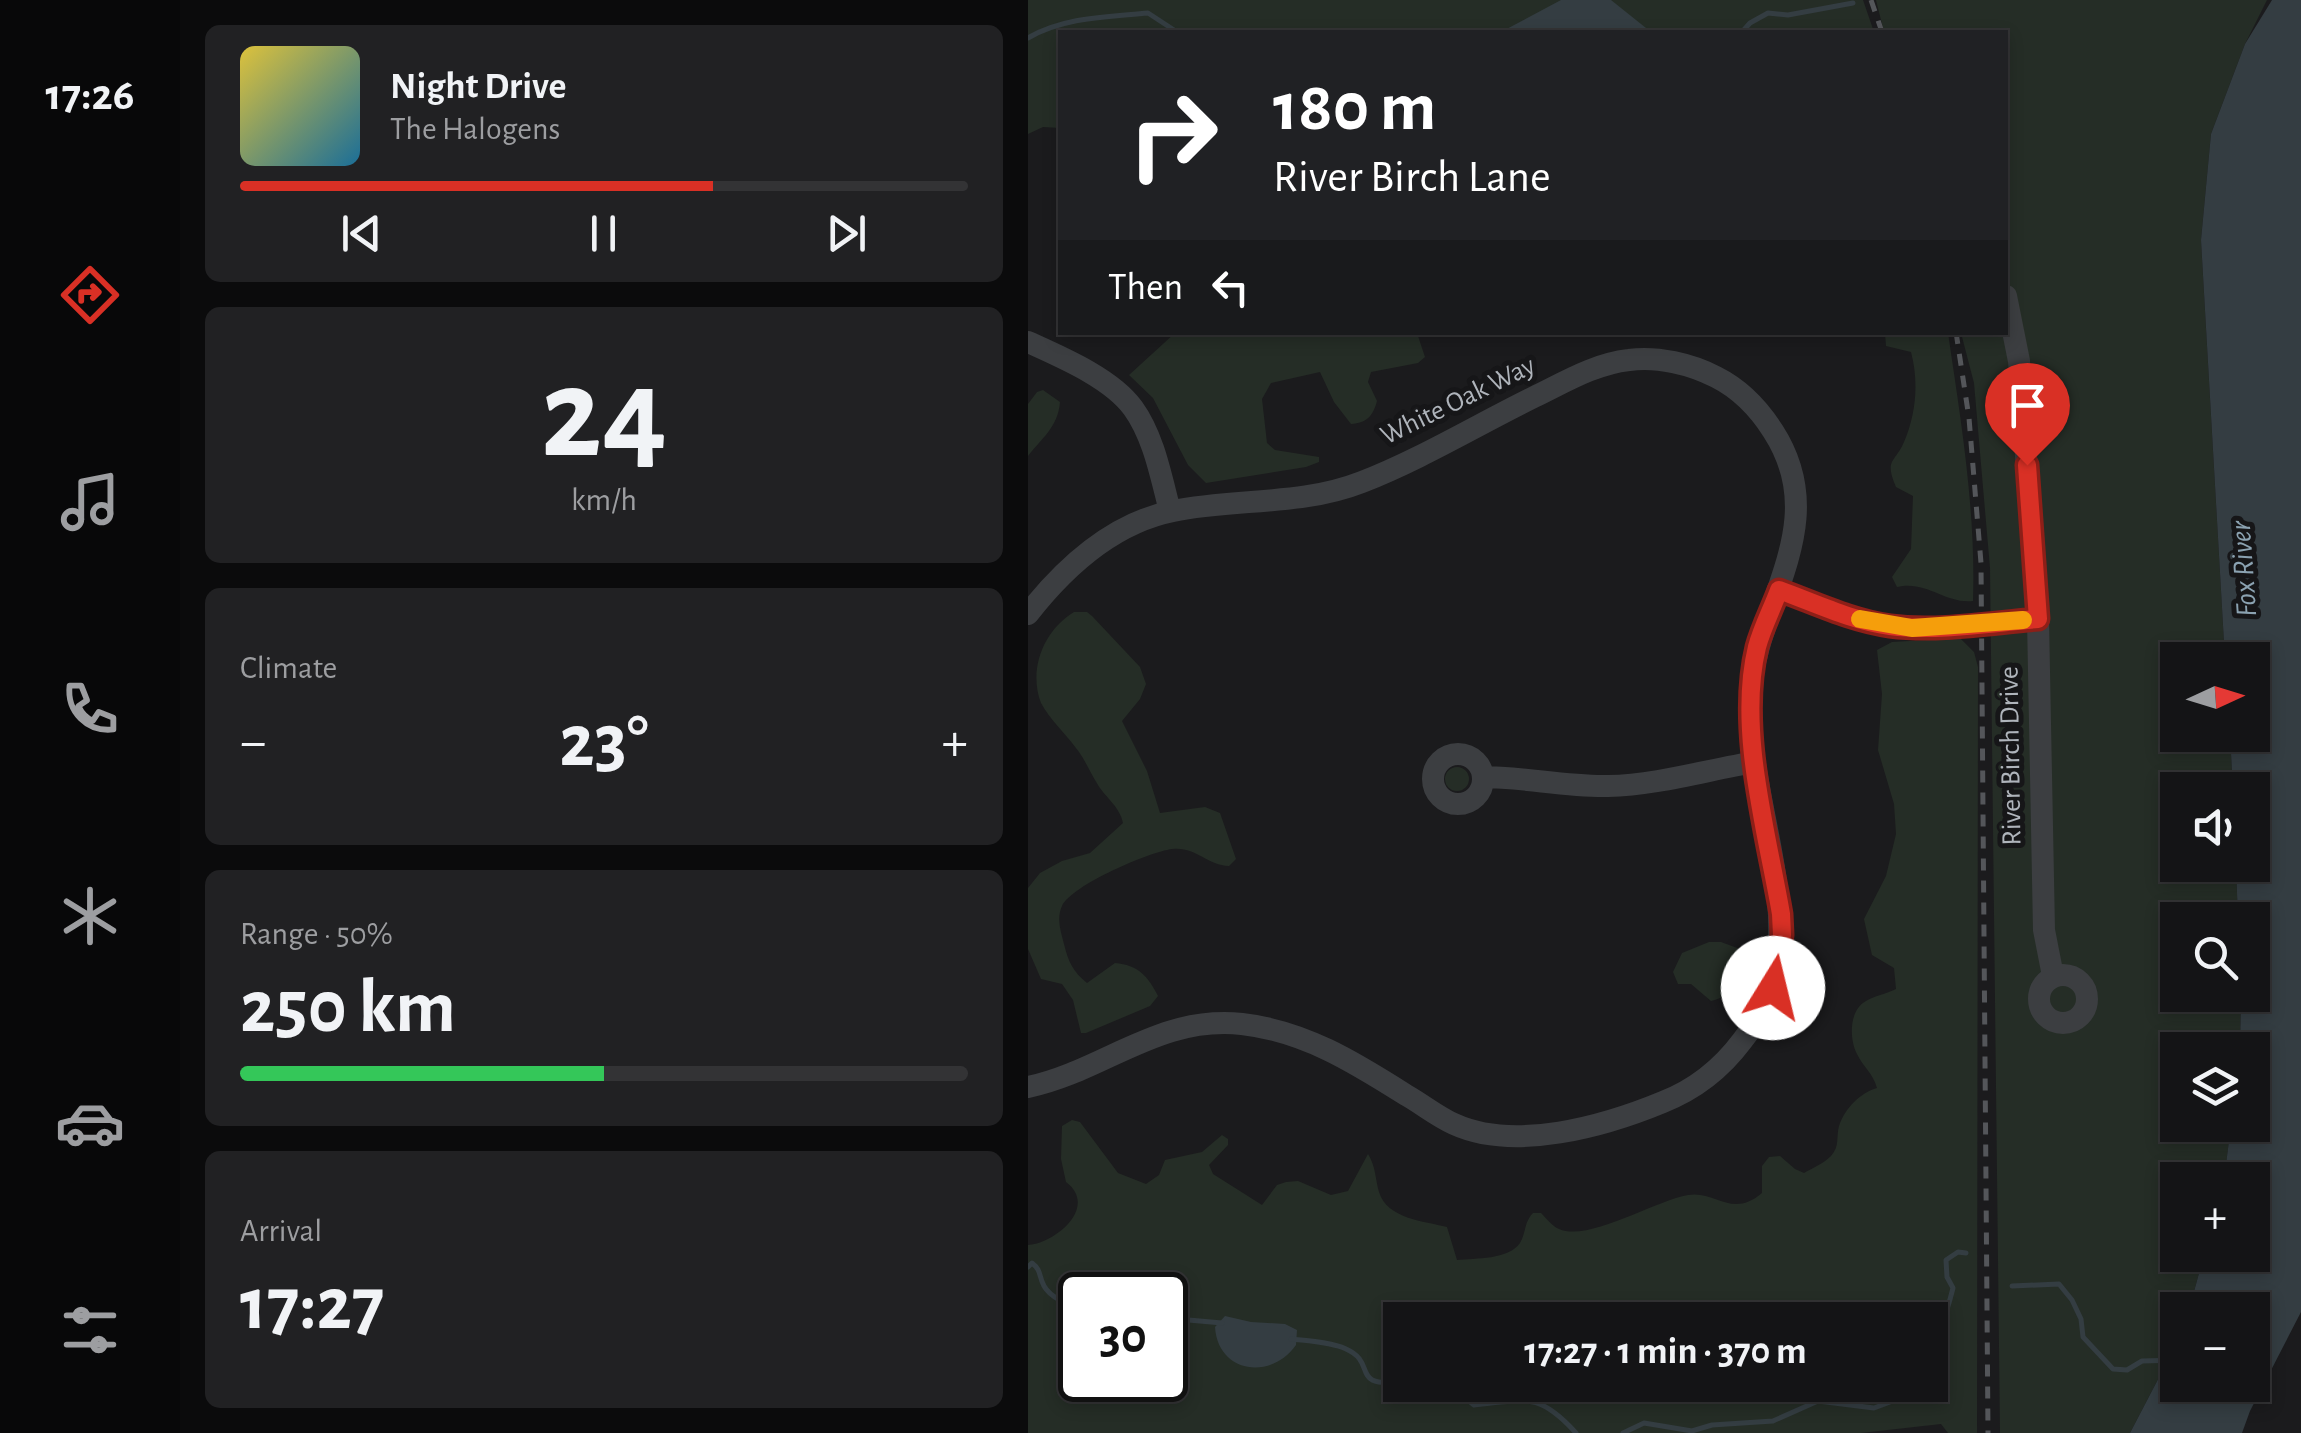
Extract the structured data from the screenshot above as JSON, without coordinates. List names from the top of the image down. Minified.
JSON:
{"streets":{"street":["White Oak Way","River Birch Drive"]},"water":["Fox River"],"north":"right","page":{"tabs":"17:26","turn":["180 m","River Birch Lane"],"song":["Night Drive","The Halogens"],"then":"Then","tile":[["24","km/h"],"Climate",["Range · 50%","250 km"],["Arrival","17:27"]],"map_buttons":["+","−"],"heat":["−","23°","+"],"limit":"30","trip":"17:27 · 1 min · 370 m"}}
